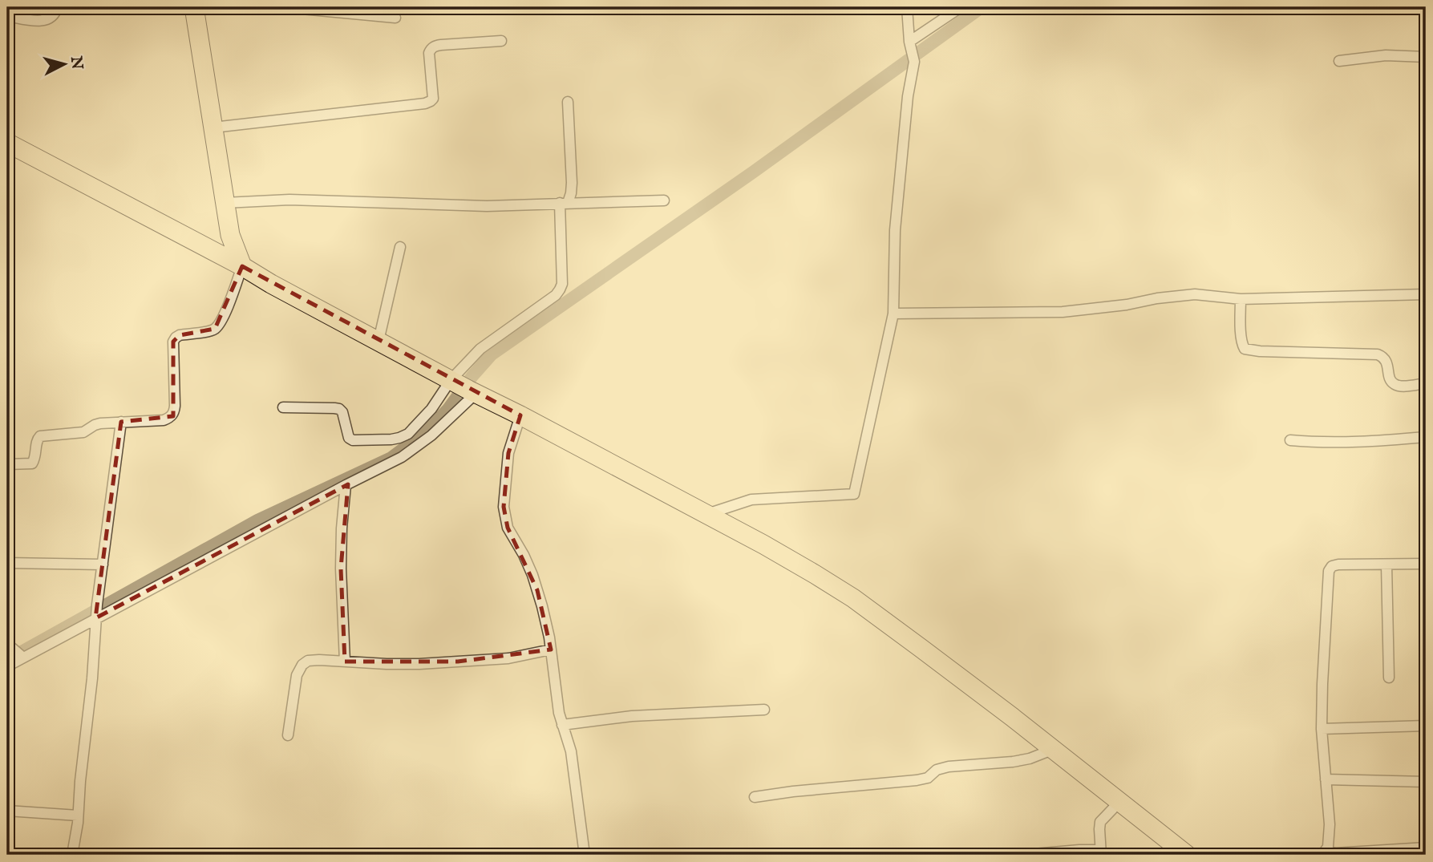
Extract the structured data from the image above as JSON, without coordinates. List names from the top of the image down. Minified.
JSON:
{"north":"right"}
